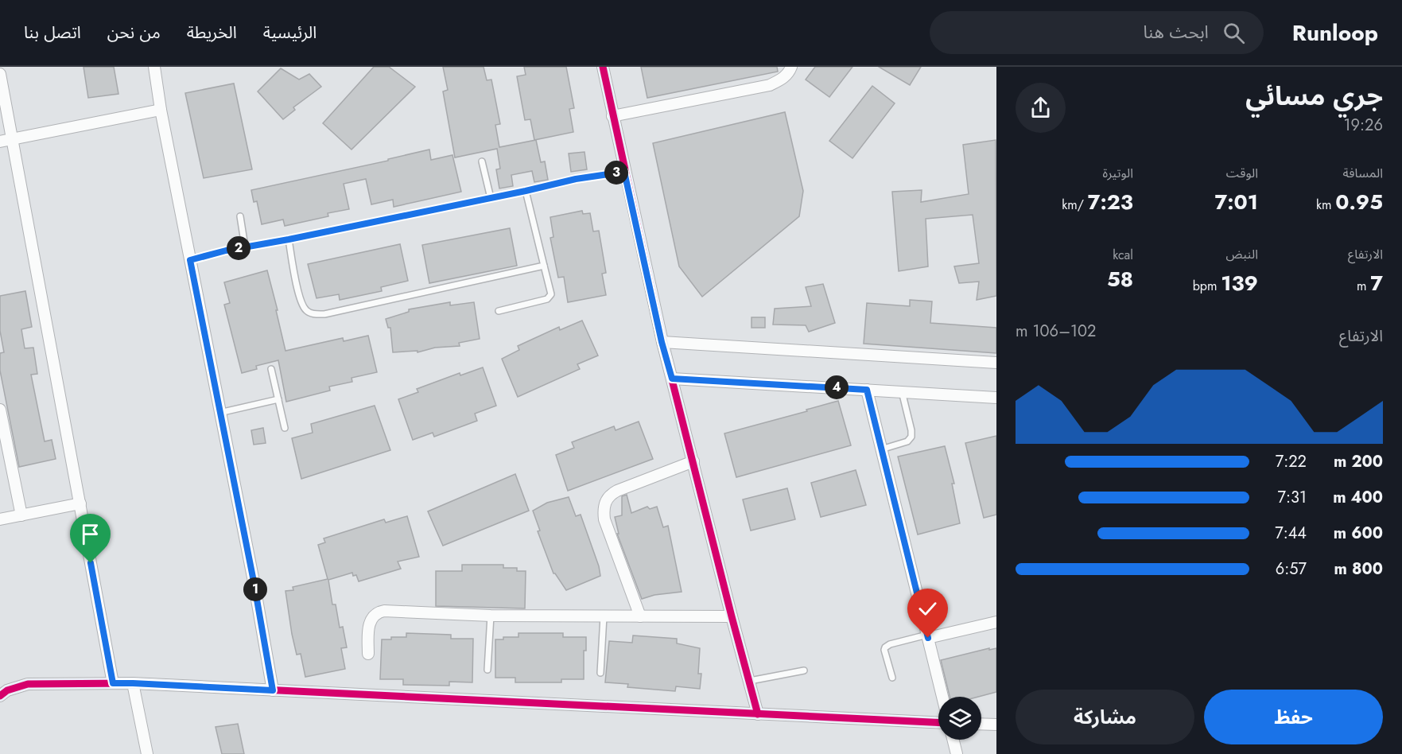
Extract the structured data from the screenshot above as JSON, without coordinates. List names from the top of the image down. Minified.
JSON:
{"page":{"header":"Runloop","search":"ابحث هنا","nav":["الرئيسية","الخريطة","من نحن","اتصل بنا"],"heading":["جري مسائي","19:26"],"stats":[["المسافة","0.95 km"],["الوقت","7:01"],["الوتيرة","7:23 /km"],["الارتفاع","7 m"],["النبض","139 bpm"],["kcal","58"]],"pins":["3","2","4","1"],"chart":["الارتفاع","102–106 m"],"list":[{"name":"200 m","note":"7:22"},{"name":"400 m","note":"7:31"},{"name":"600 m","note":"7:44"},{"name":"800 m","note":"6:57"}],"buttons":["حفظ","مشاركة"]}}
